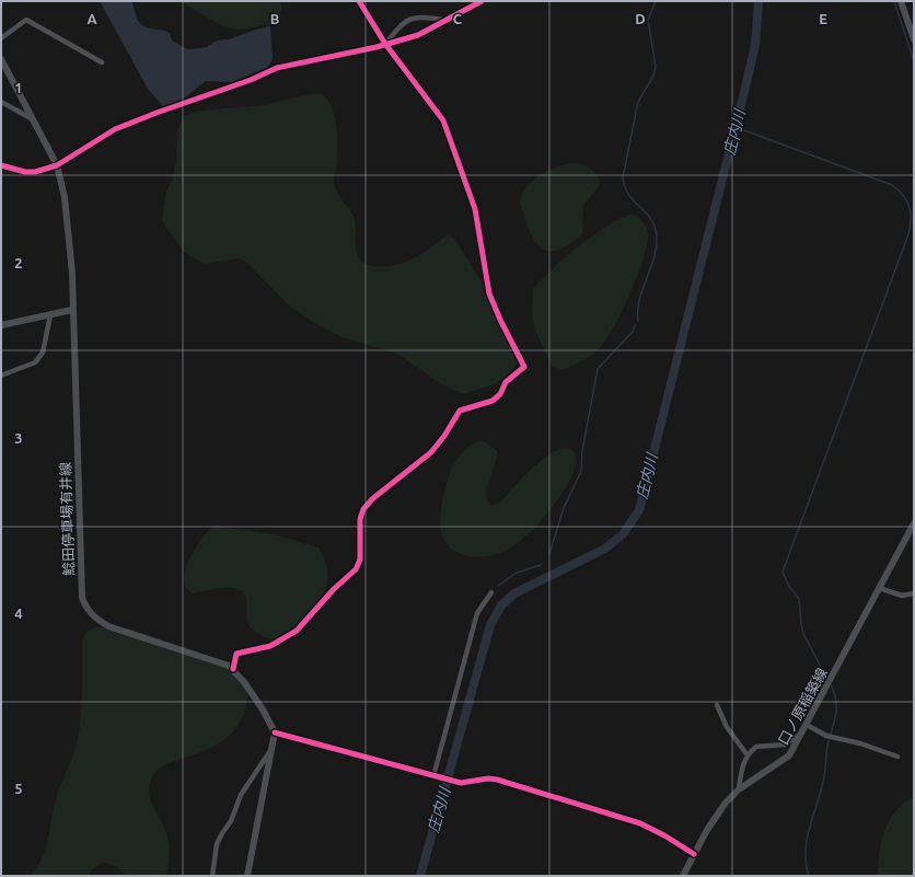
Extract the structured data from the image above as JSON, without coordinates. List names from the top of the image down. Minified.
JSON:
{"streets":{"main road":["鯰田停車場有井線","口ノ原稲築線"]},"water":["庄内川"],"grid":{"columns":["A","B","C","D","E"],"rows":["1","2","3","4","5"]}}
